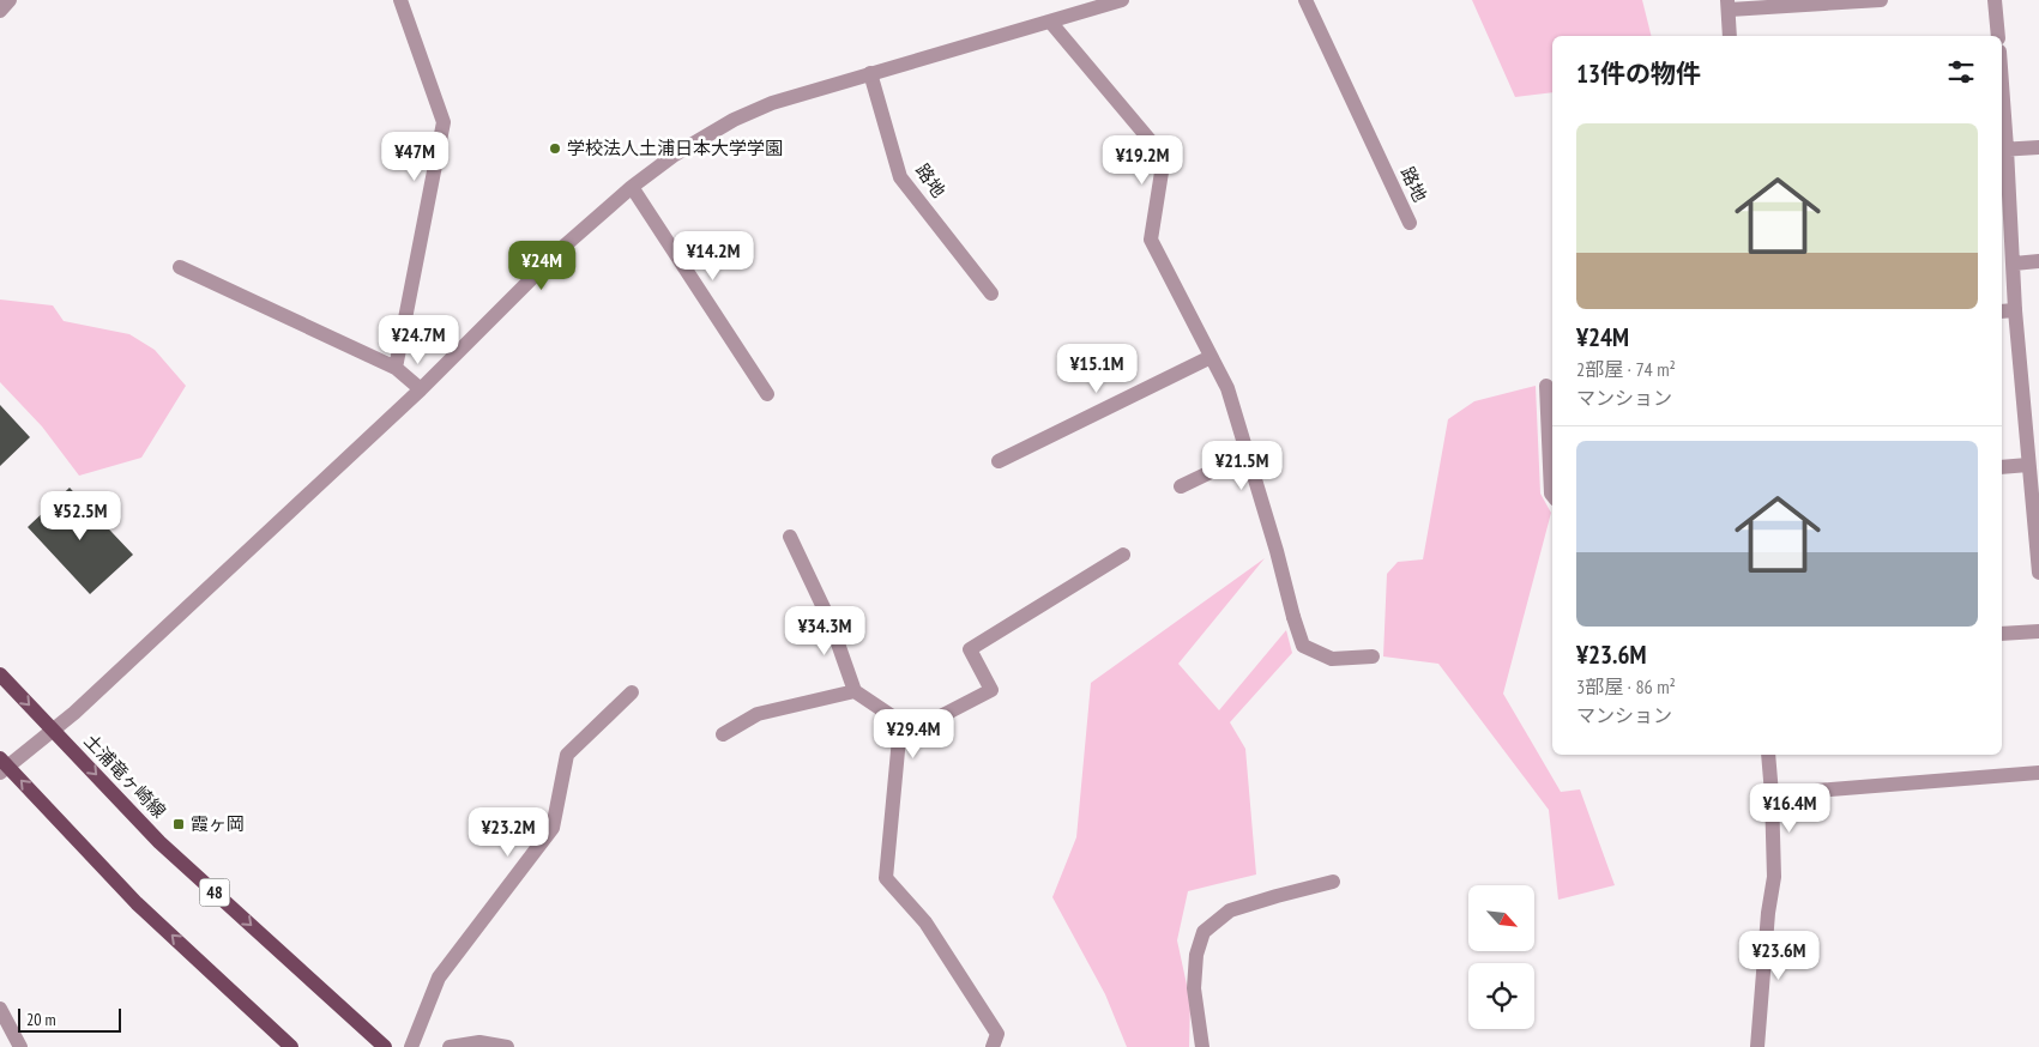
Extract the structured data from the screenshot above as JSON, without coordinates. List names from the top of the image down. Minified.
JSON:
{"streets":{"main road":["土浦竜ヶ崎線","48"],"street":["路地"]},"places":{"other":["学校法人土浦日本大学学園"],"transit":["霞ヶ岡"]},"scale_bar":"20 m","north":"bottom right","page":{"heading":"13件の物件","list":[{"name":"¥24M","note":"2部屋 · 74 m² · マンション"},{"name":"¥23.6M","note":"3部屋 · 86 m² · マンション"}],"price":["¥47M","¥19.2M","¥14.2M","¥24M","¥24.7M","¥15.1M","¥21.5M","¥52.5M","¥34.3M","¥29.4M","¥16.4M","¥23.2M","¥23.6M"],"scale":"20 m"}}
